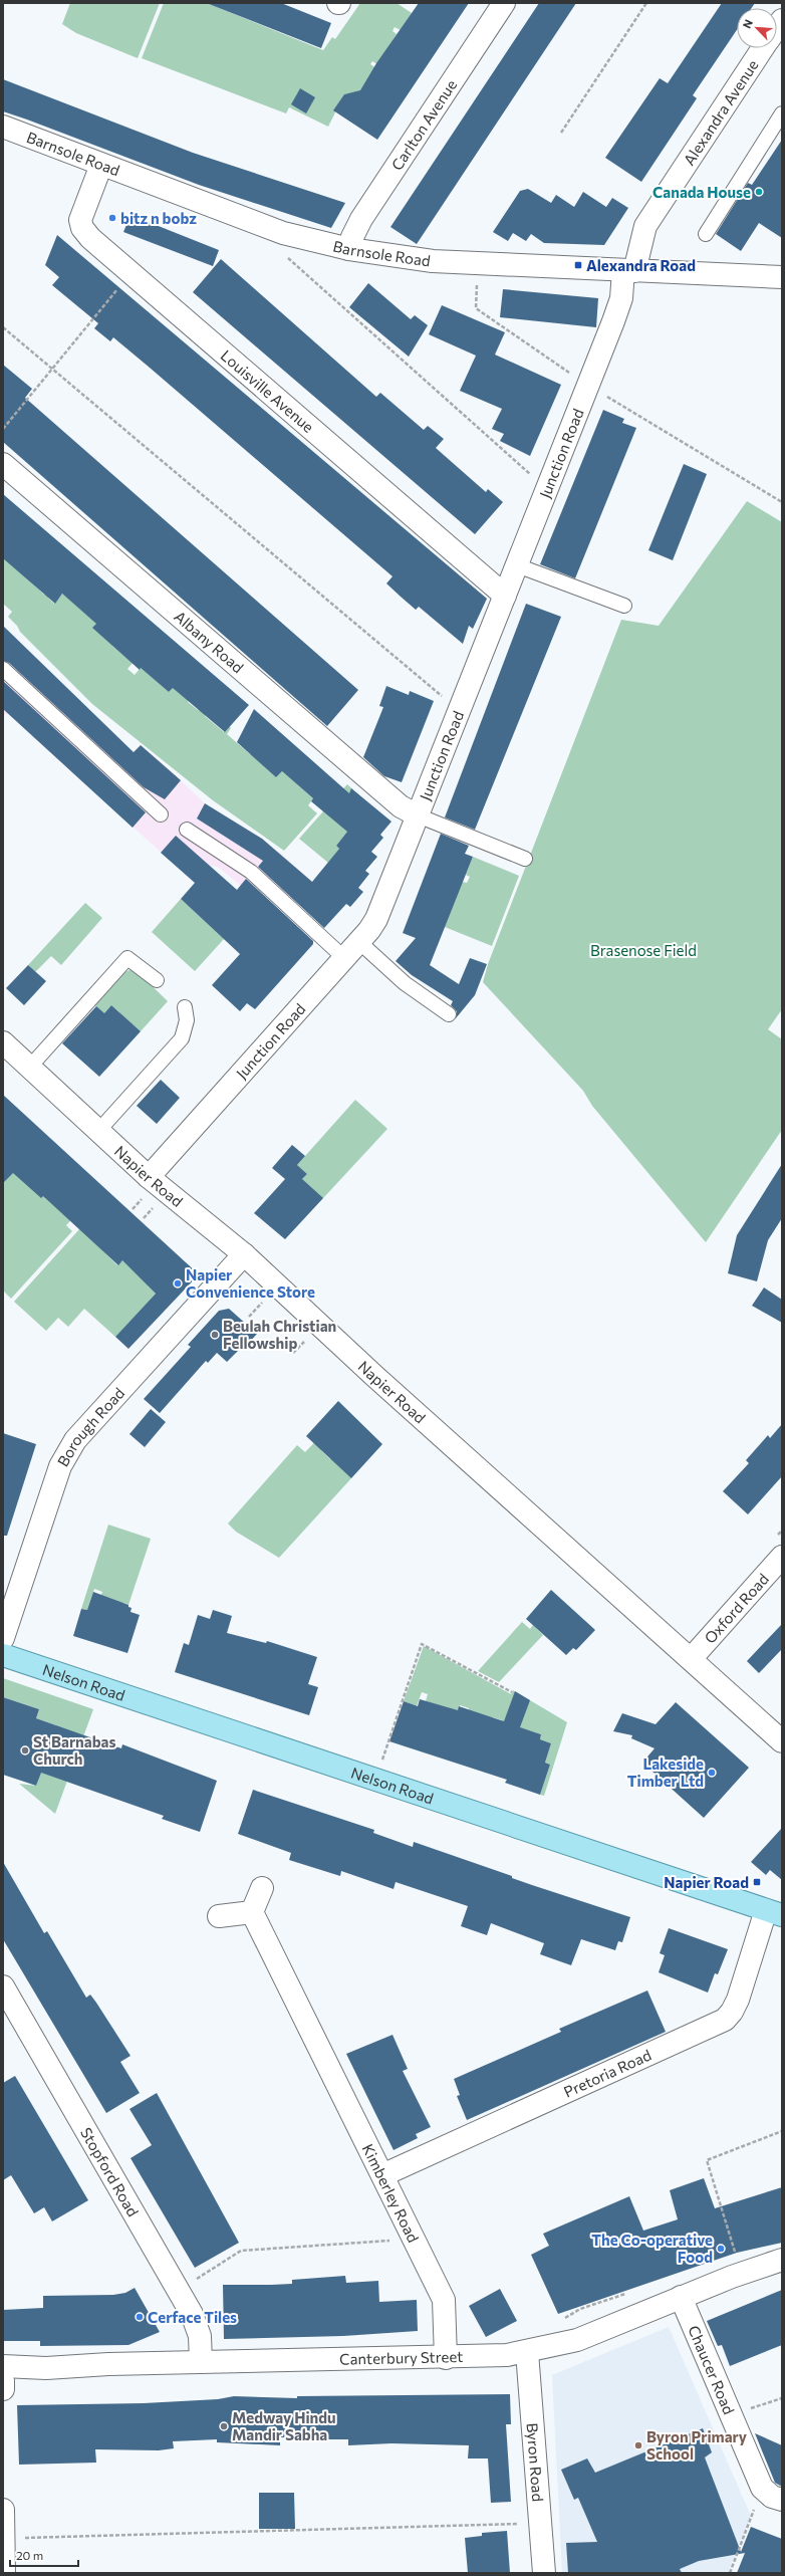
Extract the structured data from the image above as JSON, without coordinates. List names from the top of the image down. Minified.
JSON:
{"streets":{"main road":["Nelson Road"],"street":["Alexandra Avenue","Carlton Avenue","Barnsole Road","Louisville Avenue","Junction Road","Albany Road","Napier Road","Borough Road","Oxford Road","Pretoria Road","Stopford Road","Kimberley Road","Canterbury Street","Chaucer Road","Byron Road"]},"crossings":[["Alexandra Avenue","Barnsole Road"],["Alexandra Avenue","Junction Road"],["Carlton Avenue","Barnsole Road"],["Barnsole Road","Louisville Avenue"],["Barnsole Road","Junction Road"],["Louisville Avenue","Junction Road"],["Junction Road","Albany Road"],["Junction Road","Napier Road"],["Napier Road","Borough Road"],["Napier Road","Oxford Road"],["Nelson Road","Pretoria Road"],["Pretoria Road","Kimberley Road"],["Stopford Road","Canterbury Street"],["Kimberley Road","Canterbury Street"],["Canterbury Street","Chaucer Road"],["Canterbury Street","Byron Road"]],"parks":["Brasenose Field"],"places":{"other":["Canada House","bitz n bobz","Napier Convenience Store","Beulah Christian Fellowship","St Barnabas Church","Lakeside Timber Ltd","The Co-operative Food","Cerface Tiles","Medway Hindu Mandir Sabha","Byron Primary School"],"transit":["Alexandra Road","Napier Road"]},"scale_bar":"20 m","north":"top left"}
